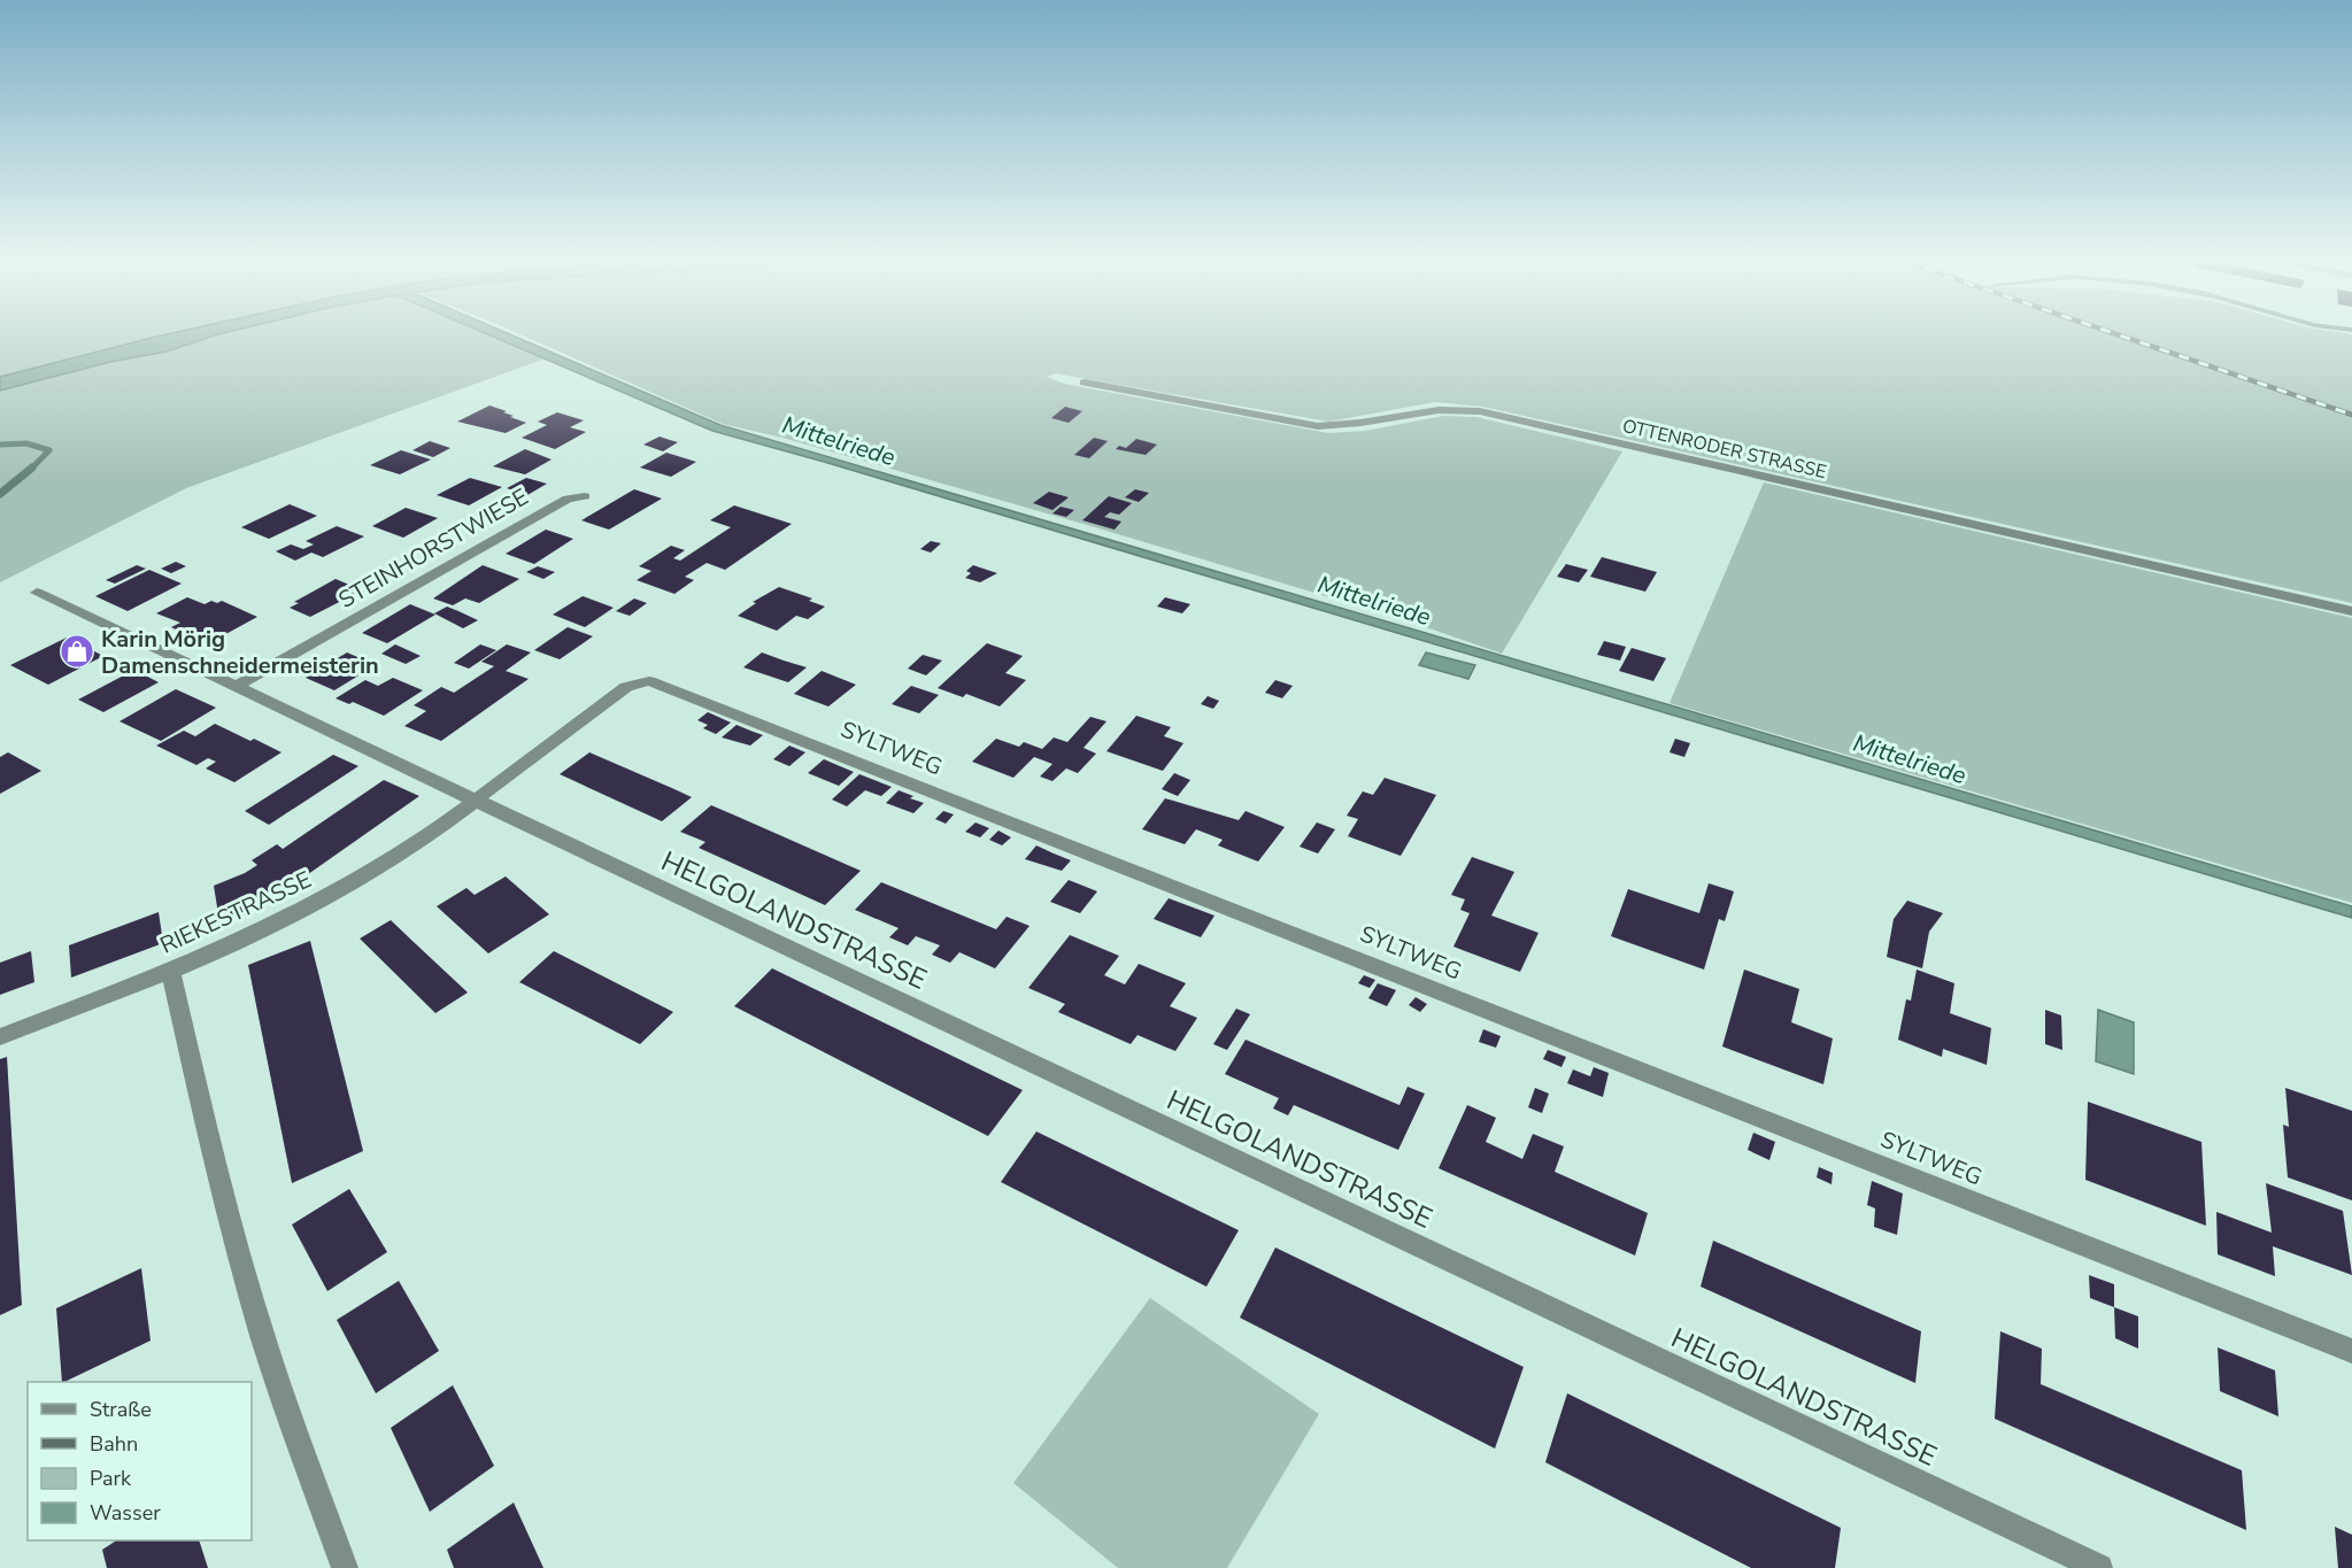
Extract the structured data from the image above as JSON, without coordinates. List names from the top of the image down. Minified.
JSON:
{"streets":{"street":["OTTENRODER STRASSE","STEINHORSTWIESE","SYLTWEG","RIEKESTRASSE","HELGOLANDSTRASSE"]},"crossings":[["SYLTWEG","RIEKESTRASSE"],["SYLTWEG","HELGOLANDSTRASSE"],["RIEKESTRASSE","HELGOLANDSTRASSE"]],"water":["Mittelriede"],"places":{"shop":["Karin Mörig Damenschneidermeisterin"]},"legend":["Straße","Bahn","Park","Wasser"]}
